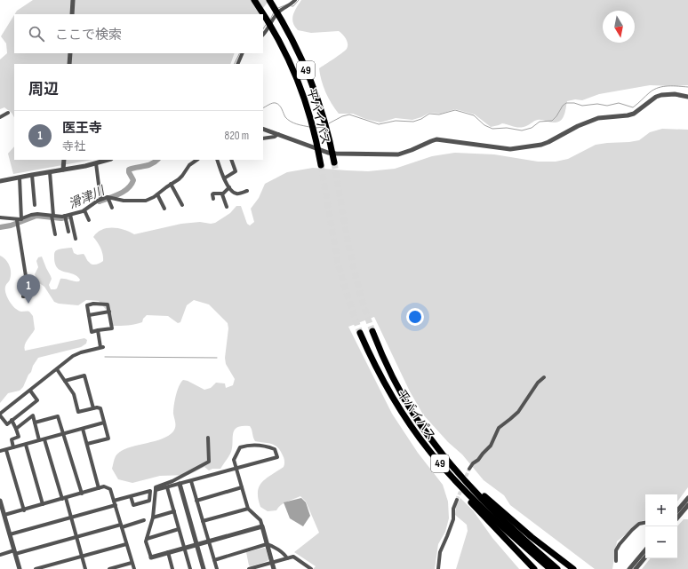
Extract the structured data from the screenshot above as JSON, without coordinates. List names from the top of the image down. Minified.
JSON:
{"streets":{"highway":["49","平バイパス"]},"water":["滑津川"],"north":"bottom","page":{"search":"ここで検索","heading":"周辺","list":[{"mark":"1","name":"医王寺","note":"寺社","value":"820 m"}],"pins":"1","map_buttons":["+","−"]}}
